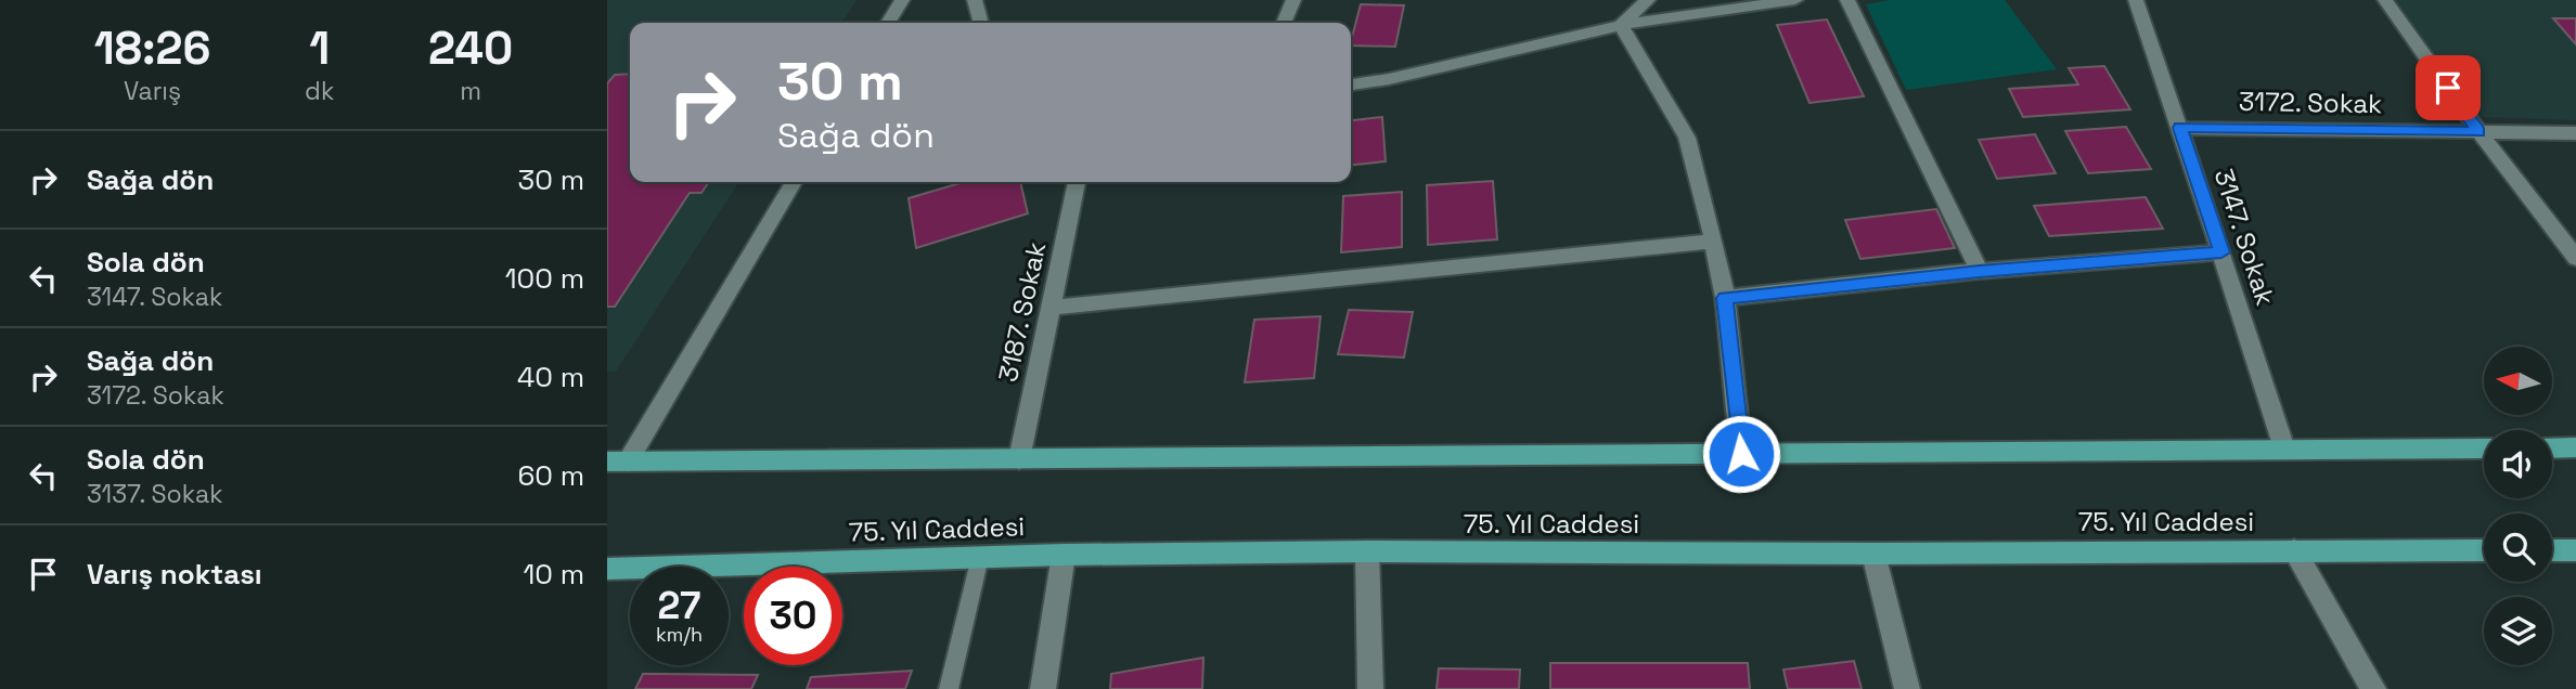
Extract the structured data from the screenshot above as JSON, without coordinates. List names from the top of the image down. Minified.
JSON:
{"streets":{"main road":["75. Yıl Caddesi"],"street":["3172. Sokak","3147. Sokak","3187. Sokak"]},"crossings":[["3172. Sokak","3147. Sokak"]],"north":"left","page":{"eta":["18:26","Varış","1","dk","240","m"],"turn":["30 m","Sağa dön"],"list":[{"name":"Sağa dön","value":"30 m"},{"name":"Sola dön","note":"3147. Sokak","value":"100 m"},{"name":"Sağa dön","note":"3172. Sokak","value":"40 m"},{"name":"Sola dön","note":"3137. Sokak","value":"60 m"},{"name":"Varış noktası","value":"10 m"}],"speed":"27 km/h","limit":"30"}}
